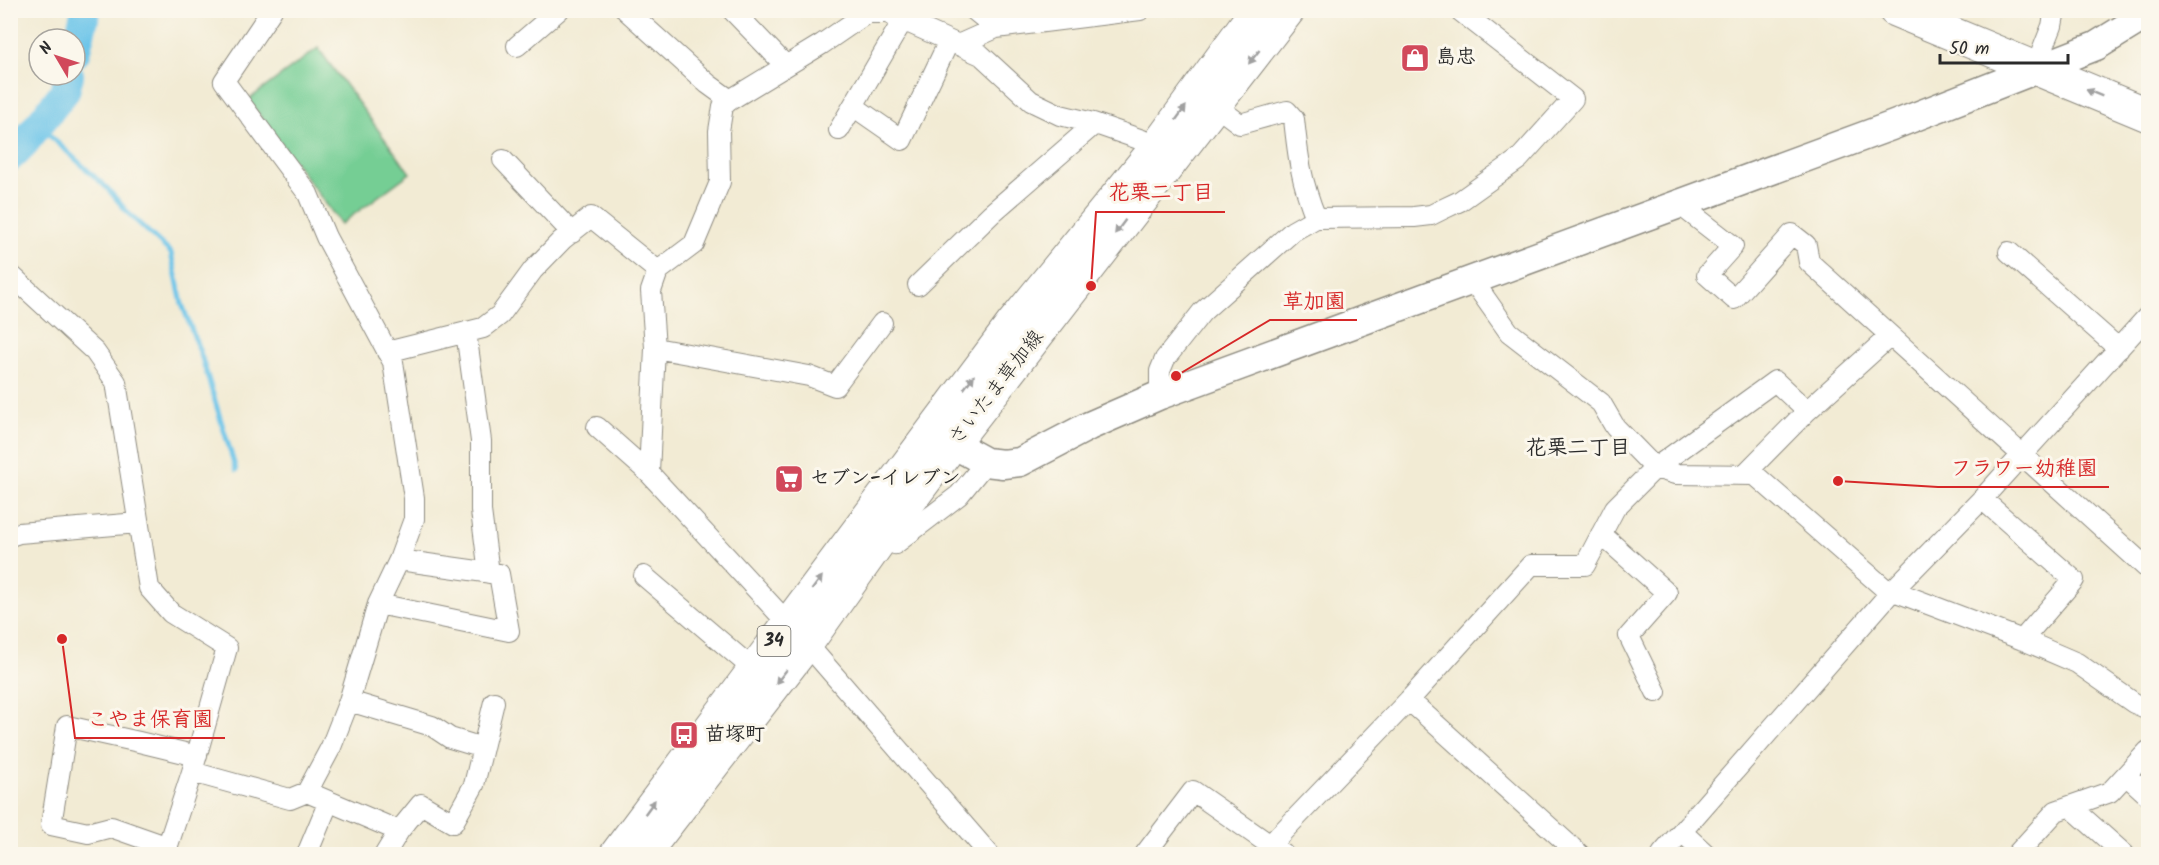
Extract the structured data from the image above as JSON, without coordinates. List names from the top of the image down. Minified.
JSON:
{"streets":{"main road":["さいたま草加線","34"]},"districts":["花栗二丁目"],"places":{"shop":["島忠"],"other":["花栗二丁目","草加園","フラワー幼稚園","こやま保育園"],"supermarket":["セブン-イレブン"],"bus stop":["苗塚町"]},"scale_bar":"50 m","north":"top left"}
